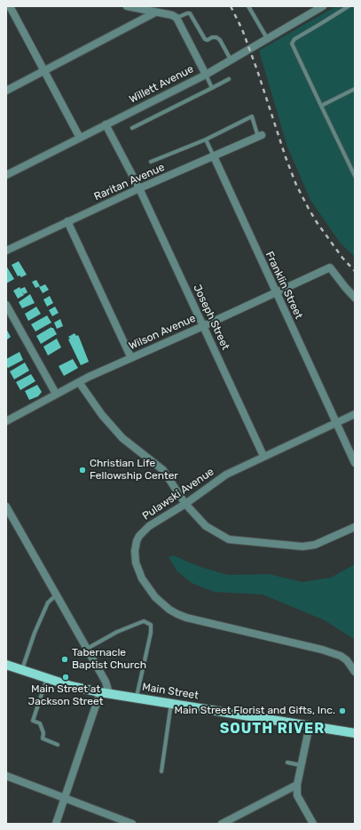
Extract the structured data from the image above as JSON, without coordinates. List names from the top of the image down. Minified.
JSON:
{"streets":{"main road":["Main Street"],"street":["Willett Avenue","Raritan Avenue","Franklin Street","Joseph Street","Wilson Avenue","Pulawski Avenue"]},"crossings":[["Willett Avenue","Joseph Street"],["Raritan Avenue","Franklin Street"],["Raritan Avenue","Joseph Street"],["Franklin Street","Wilson Avenue"],["Franklin Street","Pulawski Avenue"],["Joseph Street","Wilson Avenue"],["Joseph Street","Pulawski Avenue"]],"districts":["SOUTH RIVER"],"places":["Christian Life Fellowship Center","Tabernacle Baptist Church","Main Street at Jackson Street","Main Street Florist and Gifts, Inc."]}
